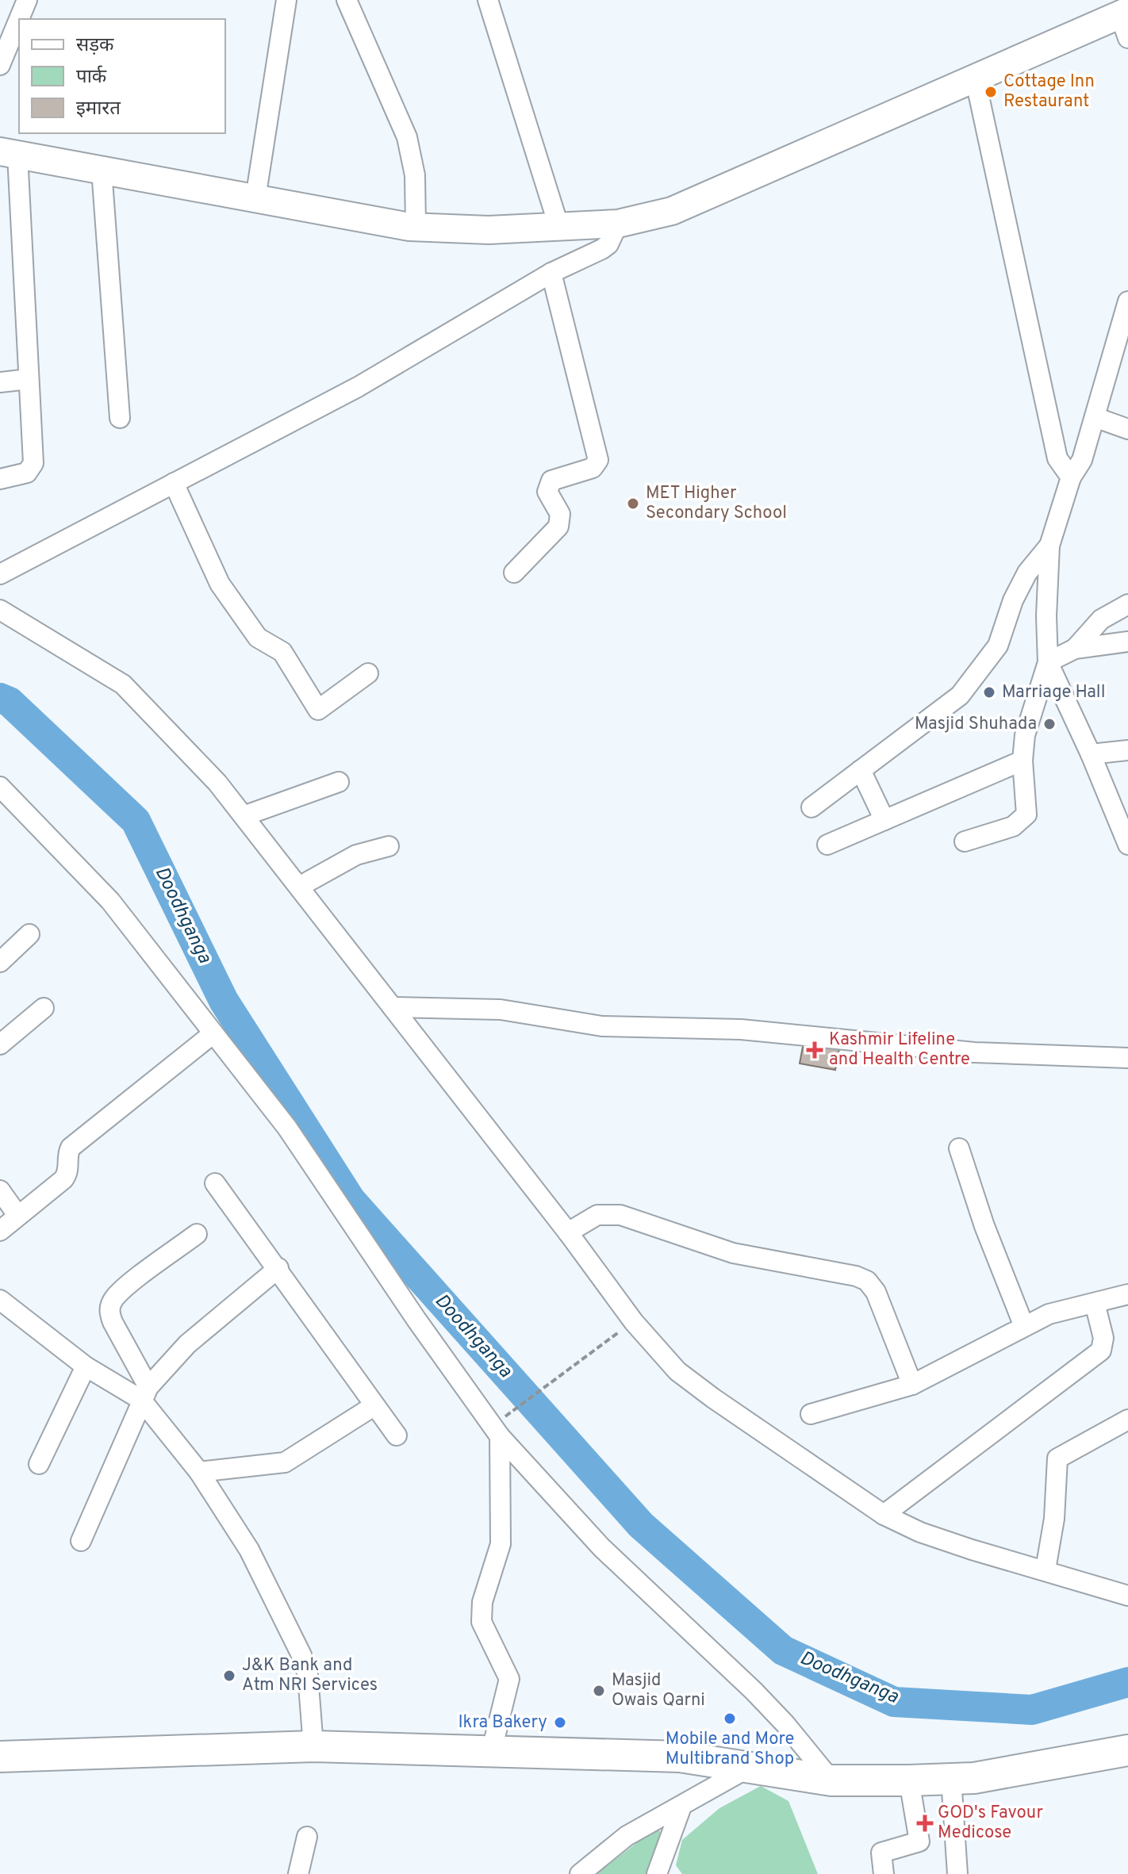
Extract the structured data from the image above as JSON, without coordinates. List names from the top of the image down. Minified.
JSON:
{"water":["Doodhganga"],"places":{"other":["Cottage Inn Restaurant","MET Higher Secondary School","Marriage Hall","Masjid Shuhada","J&K Bank and Atm NRI Services","Masjid Owais Qarni","Mobile and More Multibrand Shop","Ikra Bakery"],"health":["Kashmir Lifeline and Health Centre","GOD's Favour Medicose"]},"legend":["सड़क","पार्क","इमारत"]}
